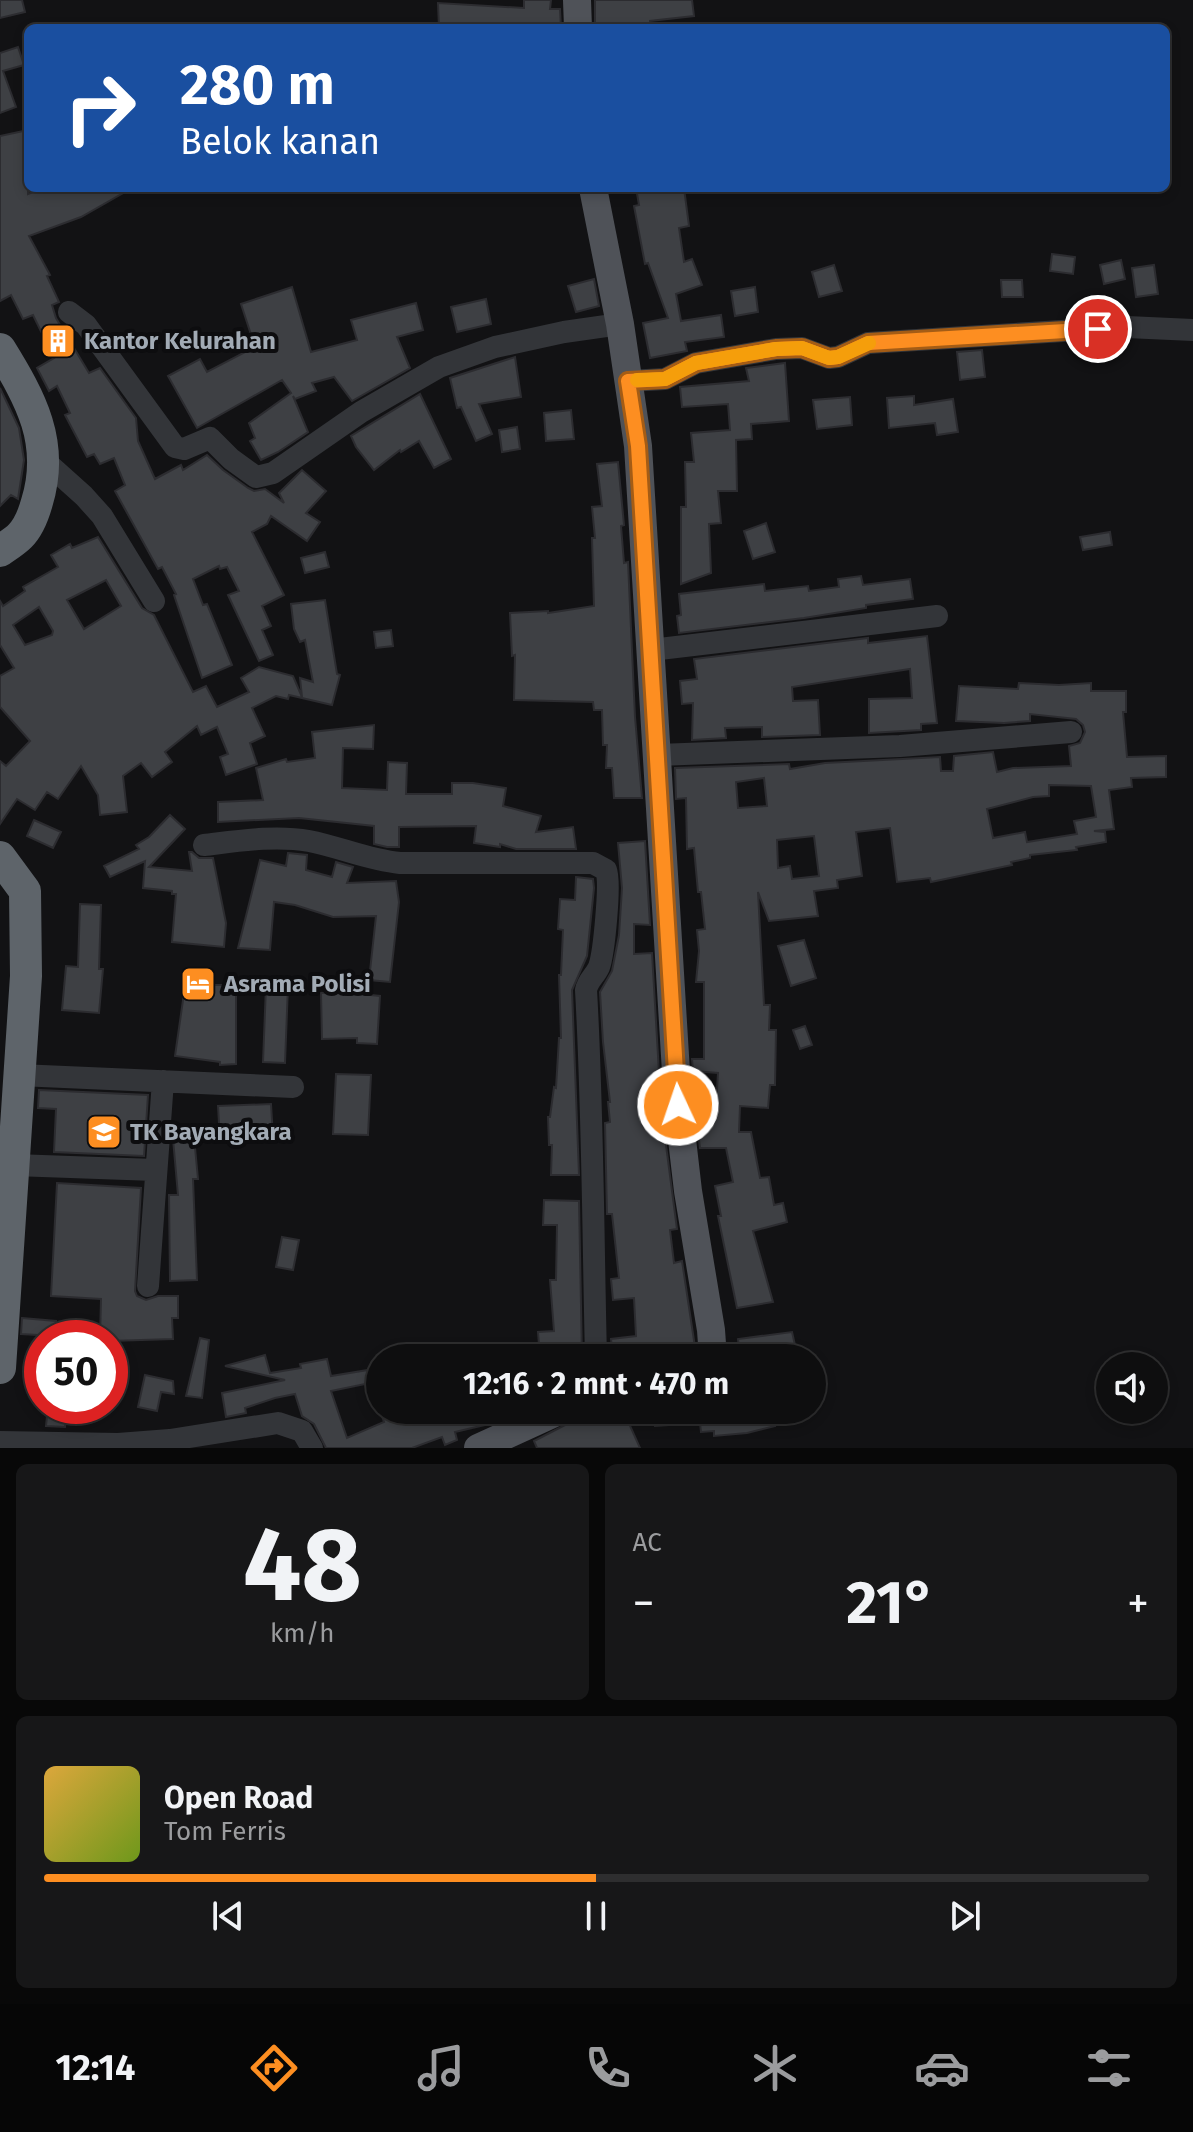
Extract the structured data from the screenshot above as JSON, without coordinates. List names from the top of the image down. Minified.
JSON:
{"places":{"building":["Kantor Kelurahan"],"hotel":["Asrama Polisi"],"school or university":["TK Bayangkara"]},"page":{"turn":["280 m","Belok kanan"],"limit":"50","trip":"12:16 · 2 mnt · 470 m","tile":[["48","km/h"],"AC"],"heat":["−","21°","+"],"song":["Open Road","Tom Ferris"],"tabs":"12:14"}}
